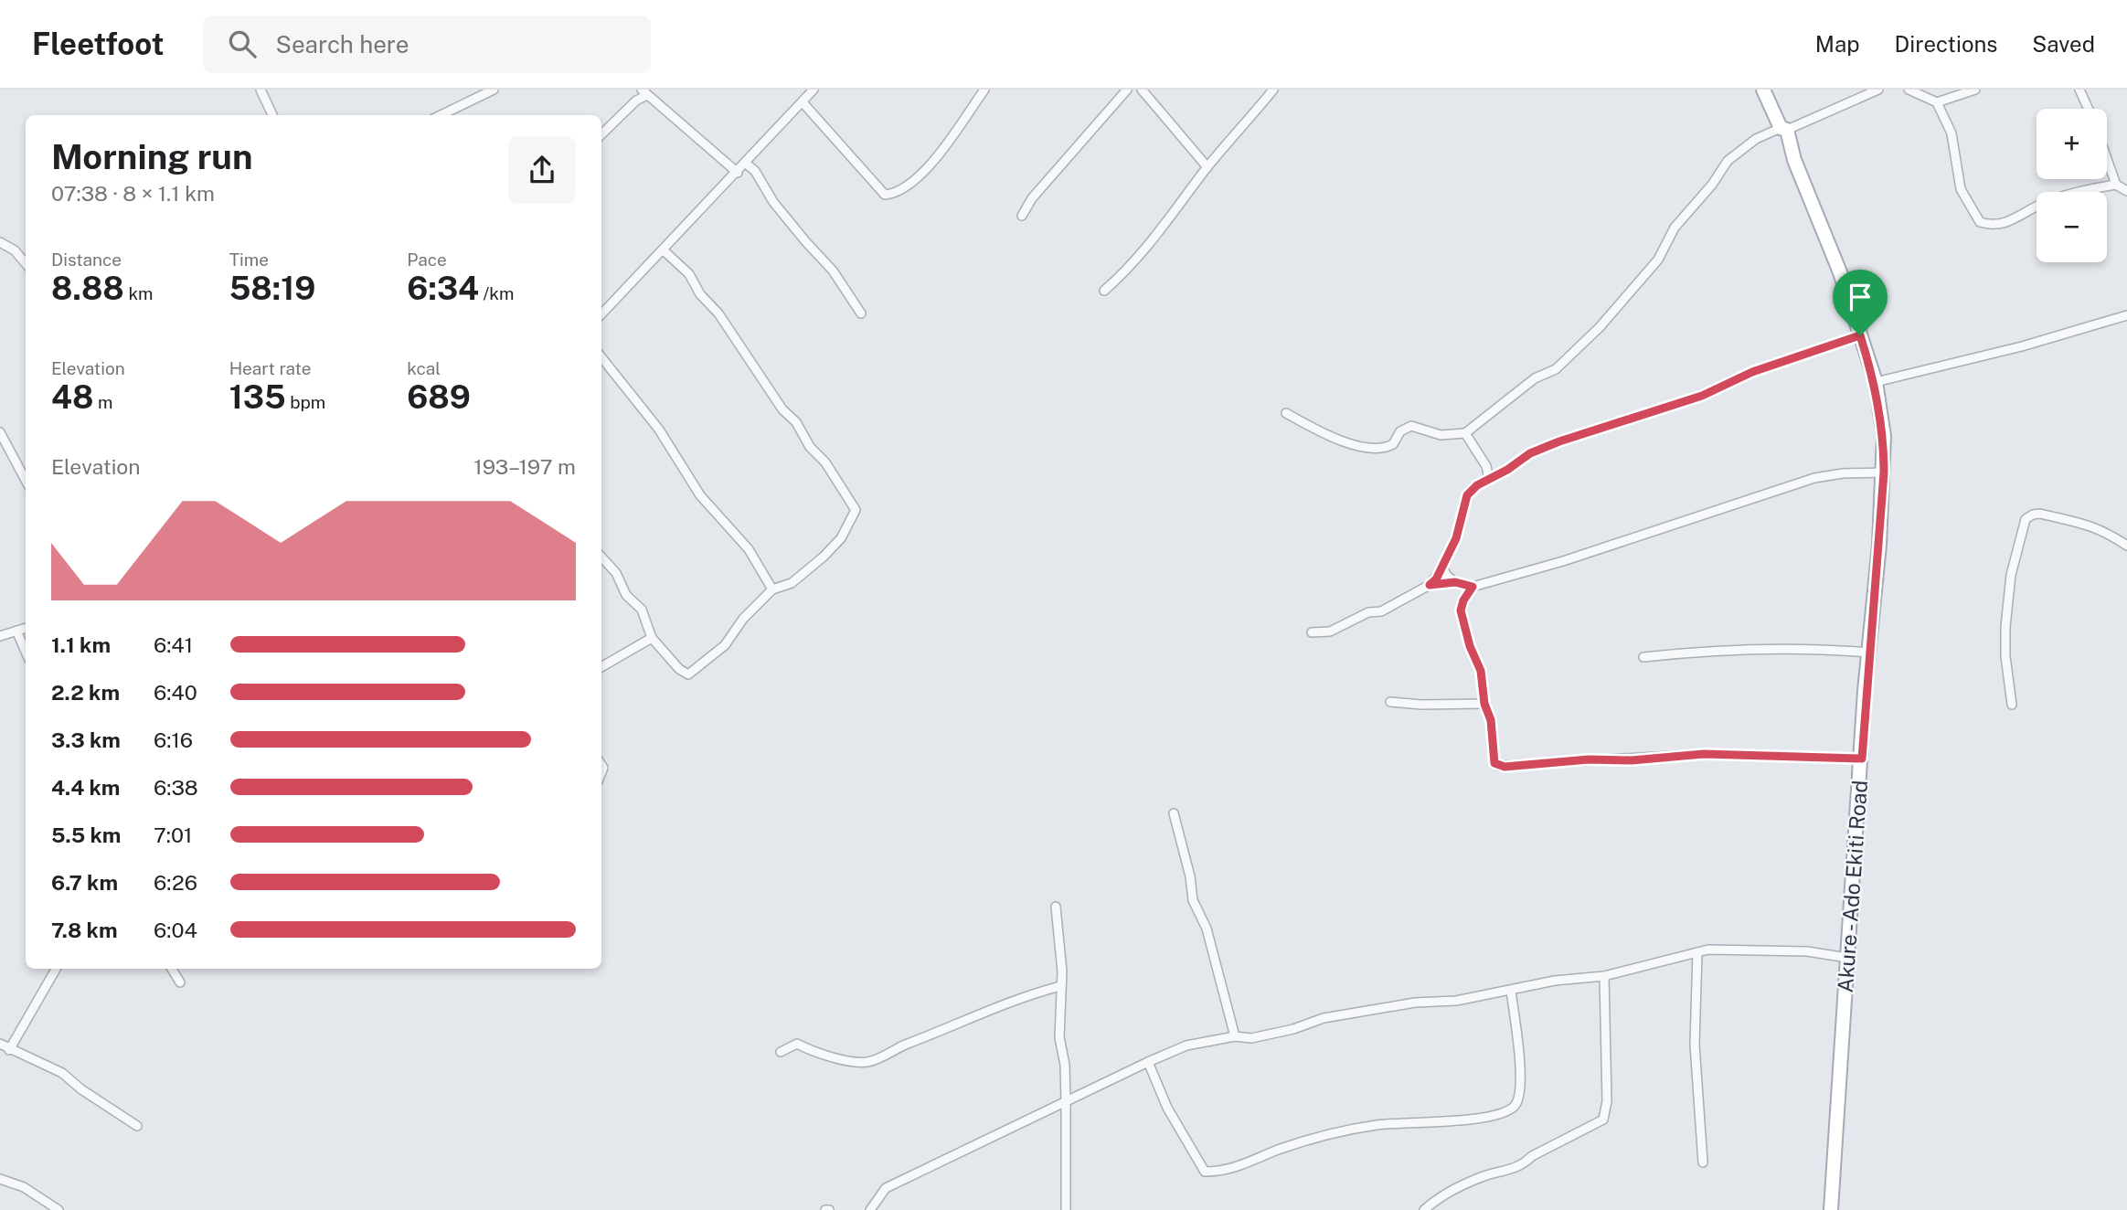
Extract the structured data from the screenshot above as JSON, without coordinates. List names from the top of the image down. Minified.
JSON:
{"streets":{"main road":["Akure - Ado Ekiti Road"]},"page":{"header":"Fleetfoot","search":"Search here","nav":["Map","Directions","Saved"],"map_buttons":["+","−"],"heading":["Morning run","07:38 · 8 × 1.1 km"],"stats":[["Distance","8.88 km"],["Time","58:19"],["Pace","6:34 /km"],["Elevation","48 m"],["Heart rate","135 bpm"],["kcal","689"]],"chart":["Elevation","193–197 m"],"list":[{"name":"1.1 km","note":"6:41"},{"name":"2.2 km","note":"6:40"},{"name":"3.3 km","note":"6:16"},{"name":"4.4 km","note":"6:38"},{"name":"5.5 km","note":"7:01"},{"name":"6.7 km","note":"6:26"},{"name":"7.8 km","note":"6:04"}]}}
